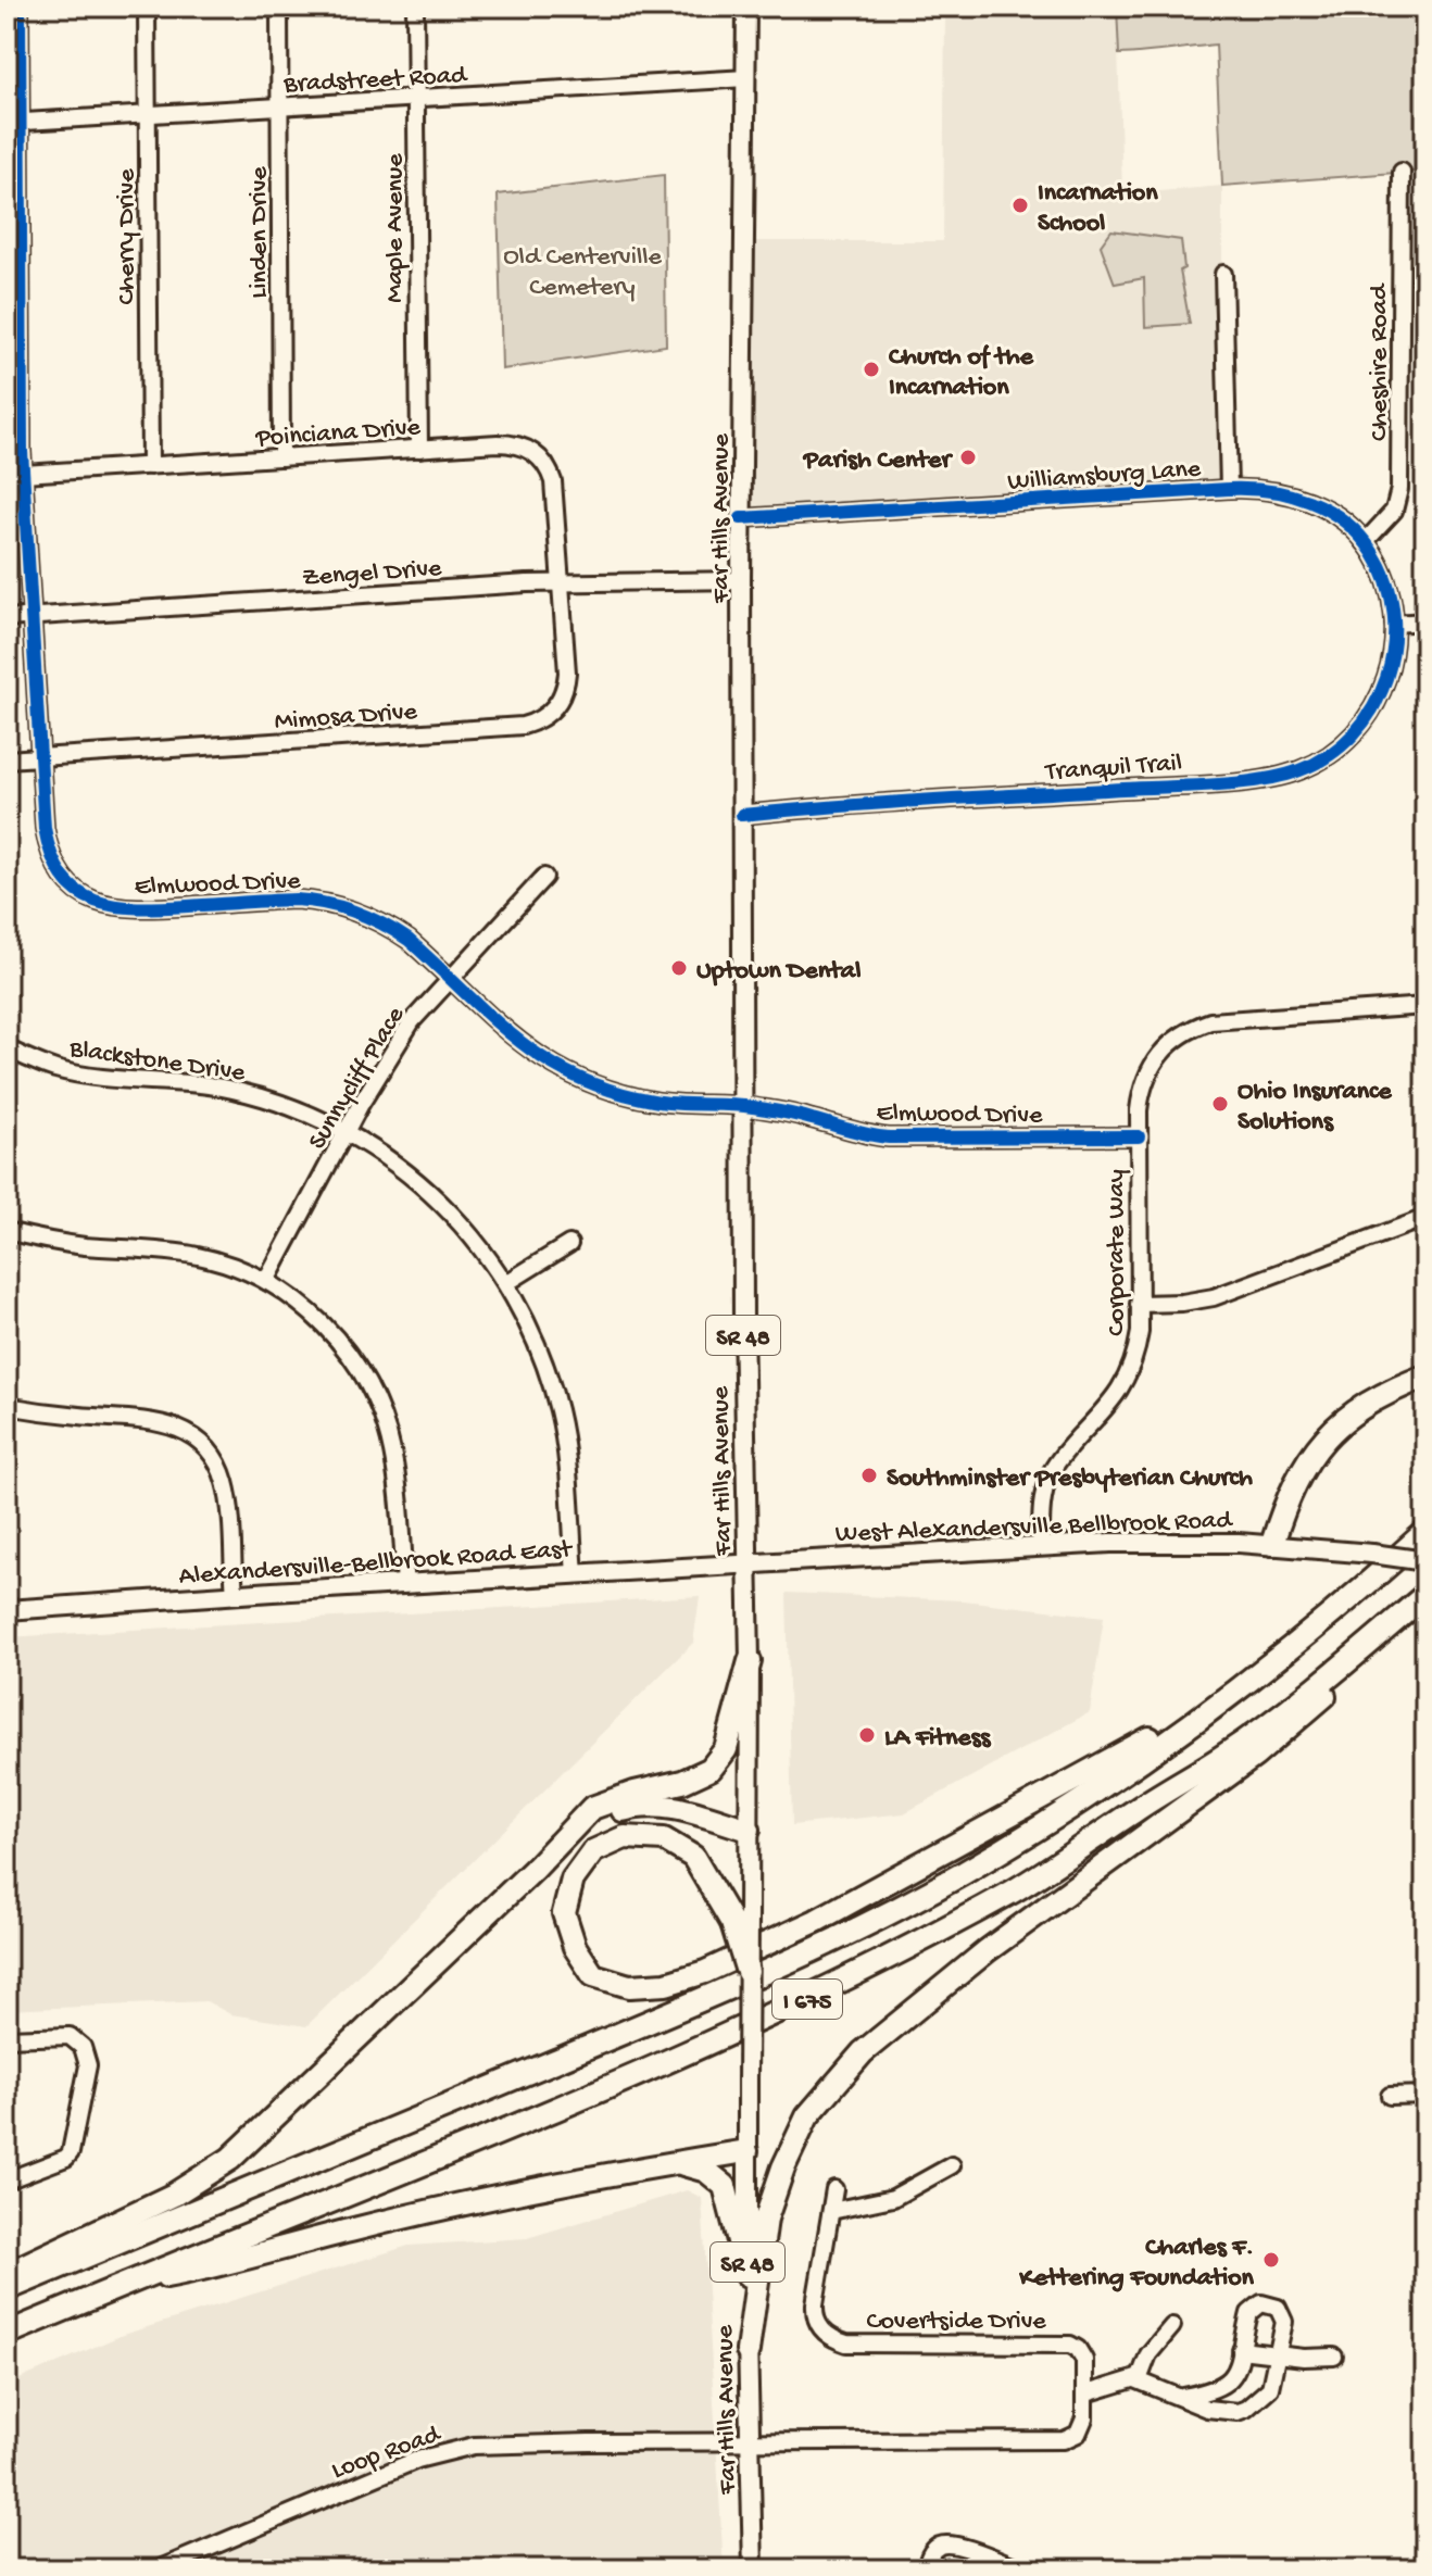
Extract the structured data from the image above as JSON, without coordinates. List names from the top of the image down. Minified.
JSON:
{"streets":{"highway":["I 675"],"main road":["Far Hills Avenue","SR 48","West Alexandersville Bellbrook Road","Alexandersville-Bellbrook Road East"],"street":["Bradstreet Road","Maple Avenue","Linden Drive","Cherry Drive","Cheshire Road","Poinciana Drive","Williamsburg Lane","Zengel Drive","Mimosa Drive","Tranquil Trail","Elmwood Drive","Blackstone Drive","Sunnycliff Place","Corporate Way","Covertside Drive","Loop Road"]},"crossings":[["Bradstreet Road","Maple Avenue"],["Bradstreet Road","Linden Drive"],["Bradstreet Road","Cherry Drive"],["Bradstreet Road","Far Hills Avenue"],["Bradstreet Road","Elmwood Drive"],["Maple Avenue","Poinciana Drive"],["Linden Drive","Poinciana Drive"],["Cherry Drive","Poinciana Drive"],["Cheshire Road","Williamsburg Lane"],["Poinciana Drive","Zengel Drive"],["Poinciana Drive","Mimosa Drive"],["Poinciana Drive","Elmwood Drive"],["Williamsburg Lane","Far Hills Avenue"],["Williamsburg Lane","Tranquil Trail"],["Far Hills Avenue","Zengel Drive"],["Far Hills Avenue","Tranquil Trail"],["Far Hills Avenue","Elmwood Drive"],["Far Hills Avenue","West Alexandersville Bellbrook Road"],["Far Hills Avenue","Alexandersville-Bellbrook Road East"],["Far Hills Avenue","Covertside Drive"],["Far Hills Avenue","Loop Road"],["Zengel Drive","Mimosa Drive"],["Zengel Drive","Elmwood Drive"],["Mimosa Drive","Elmwood Drive"],["Elmwood Drive","Sunnycliff Place"],["Elmwood Drive","Corporate Way"],["Blackstone Drive","Sunnycliff Place"],["Blackstone Drive","Alexandersville-Bellbrook Road East"],["Corporate Way","West Alexandersville Bellbrook Road"],["West Alexandersville Bellbrook Road","Alexandersville-Bellbrook Road East"],["Covertside Drive","Loop Road"]],"parks":["Old Centerville Cemetery"],"places":["Incarnation School","Church of the Incarnation","Parish Center","Uptown Dental","Ohio Insurance Solutions","Southminster Presbyterian Church","LA Fitness","Charles F. Kettering Foundation"]}
